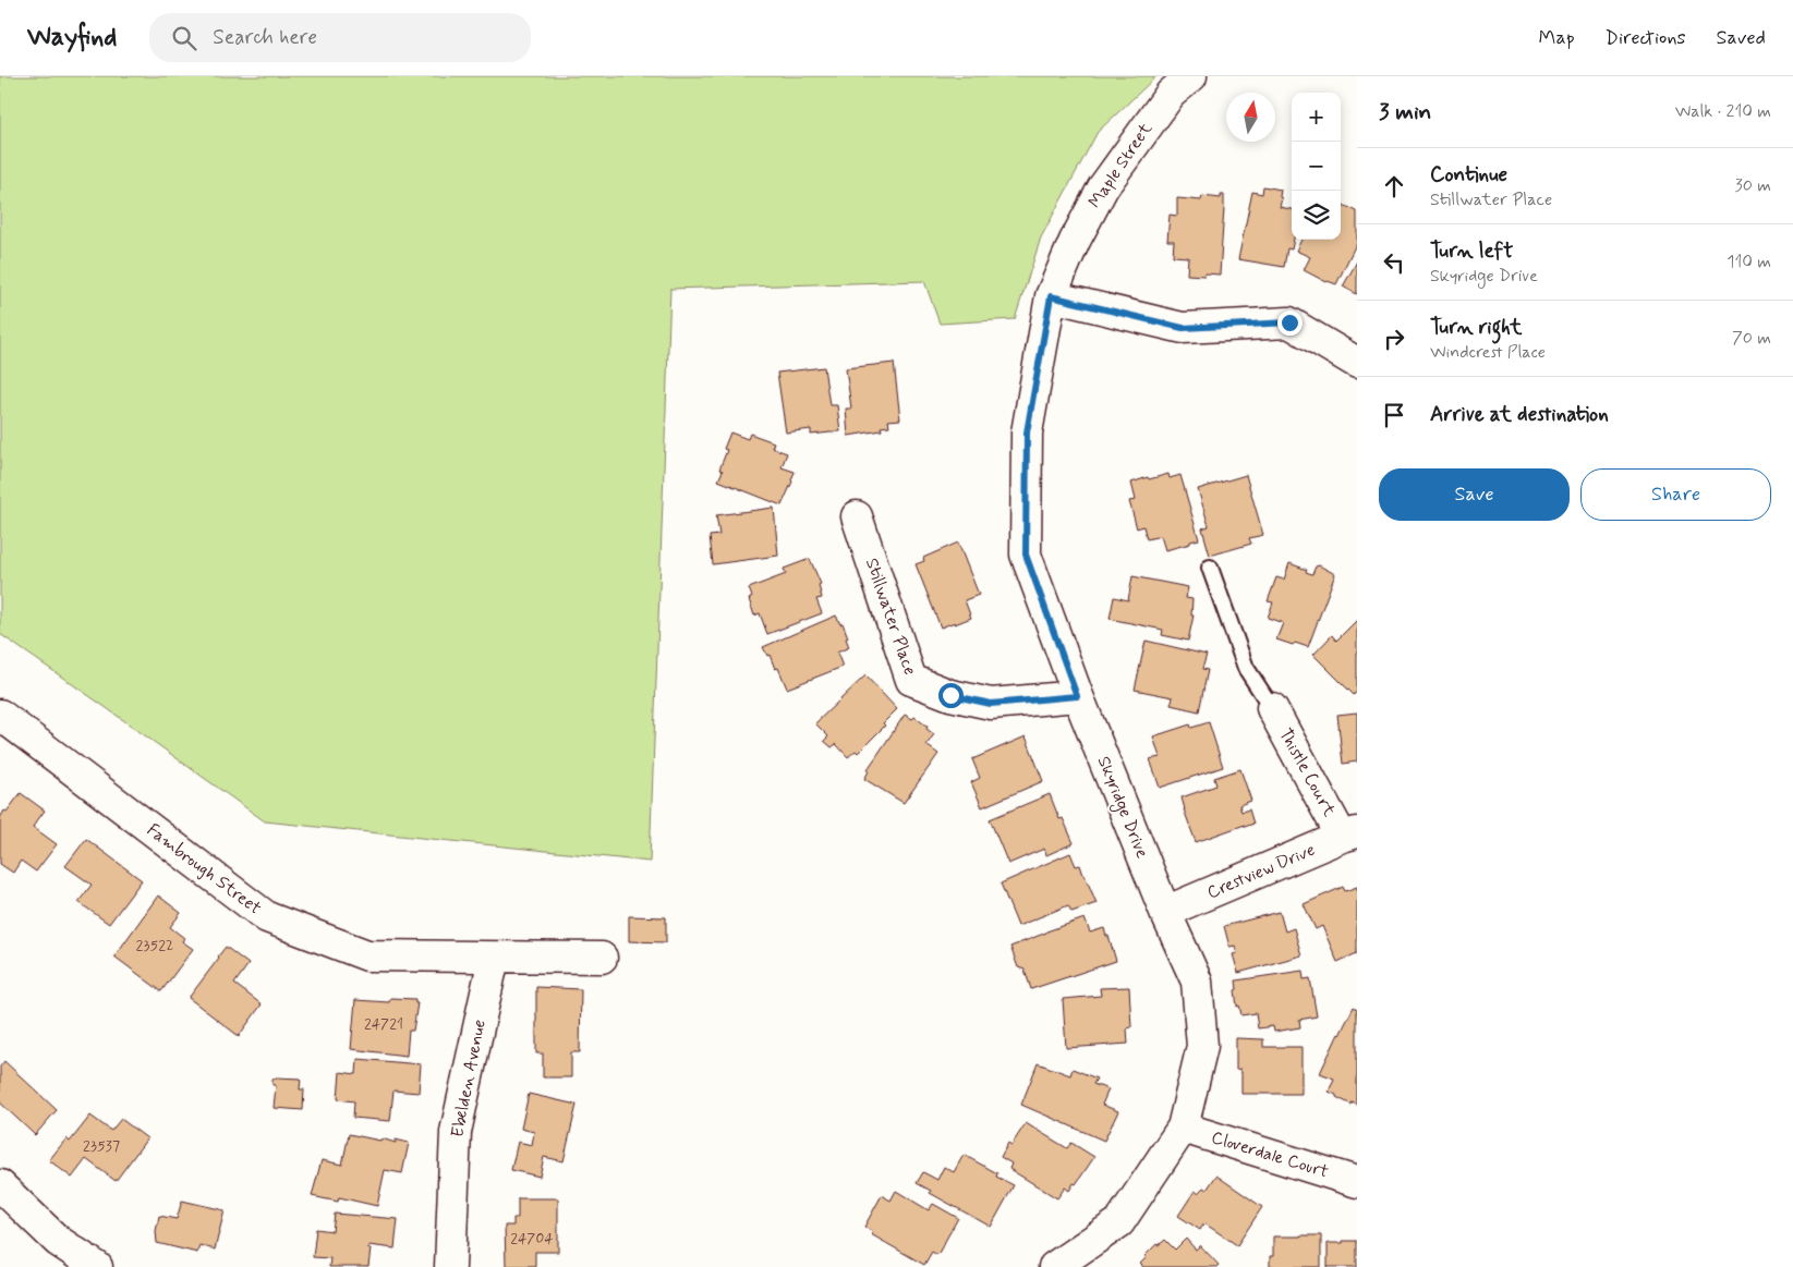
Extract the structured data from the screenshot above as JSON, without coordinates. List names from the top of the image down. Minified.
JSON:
{"streets":{"street":["Maple Street","Stillwater Place","Thistle Court","Skyridge Drive","Fambrough Street","Crestview Drive","Ebelden Avenue","Cloverdale Court"]},"crossings":[["Maple Street","Skyridge Drive"],["Stillwater Place","Skyridge Drive"],["Thistle Court","Crestview Drive"],["Skyridge Drive","Crestview Drive"],["Skyridge Drive","Cloverdale Court"],["Fambrough Street","Ebelden Avenue"]],"house_numbers":["23522","24721","23537","24704"],"north":"top","page":{"header":"Wayfind","search":"Search here","nav":["Map","Directions","Saved"],"heading":["3 min","Walk · 210 m"],"map_buttons":["+","−"],"list":[["Continue","Stillwater Place","30 m"],["Turn left","Skyridge Drive","110 m"],["Turn right","Windcrest Place","70 m"],"Arrive at destination"],"buttons":["Save","Share"]}}
